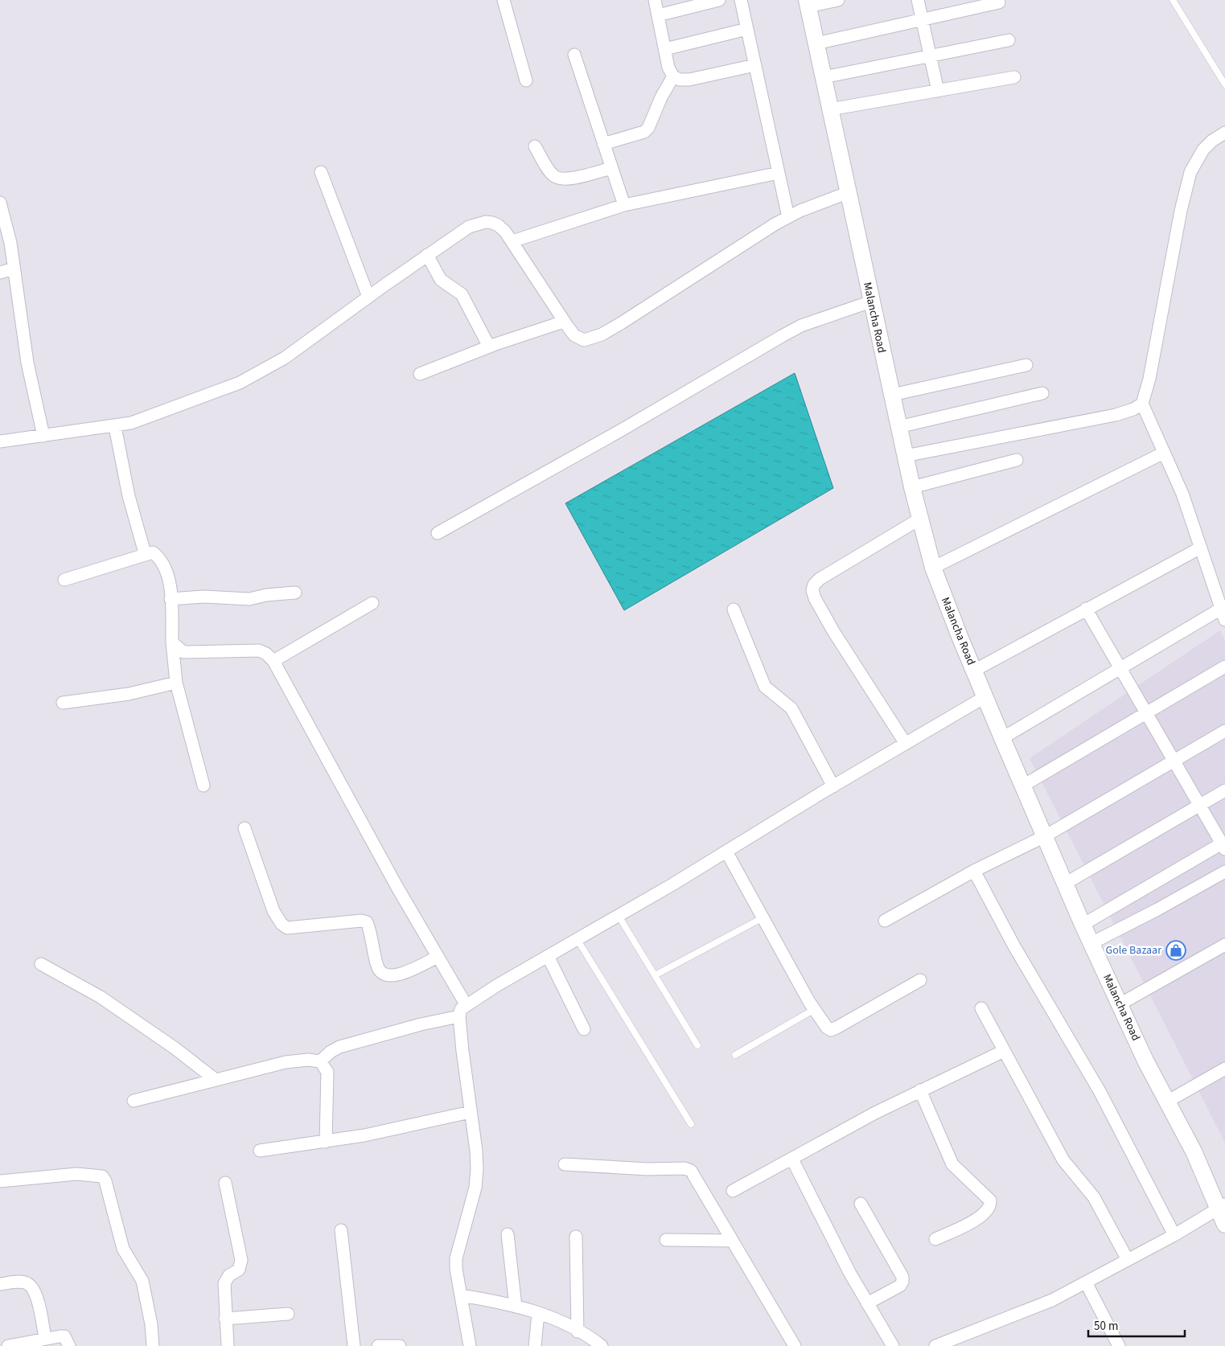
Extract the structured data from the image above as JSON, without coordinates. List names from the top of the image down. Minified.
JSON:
{"streets":{"main road":["Malancha Road"]},"places":{"shop":["Gole Bazaar"]},"scale_bar":"50 m"}
